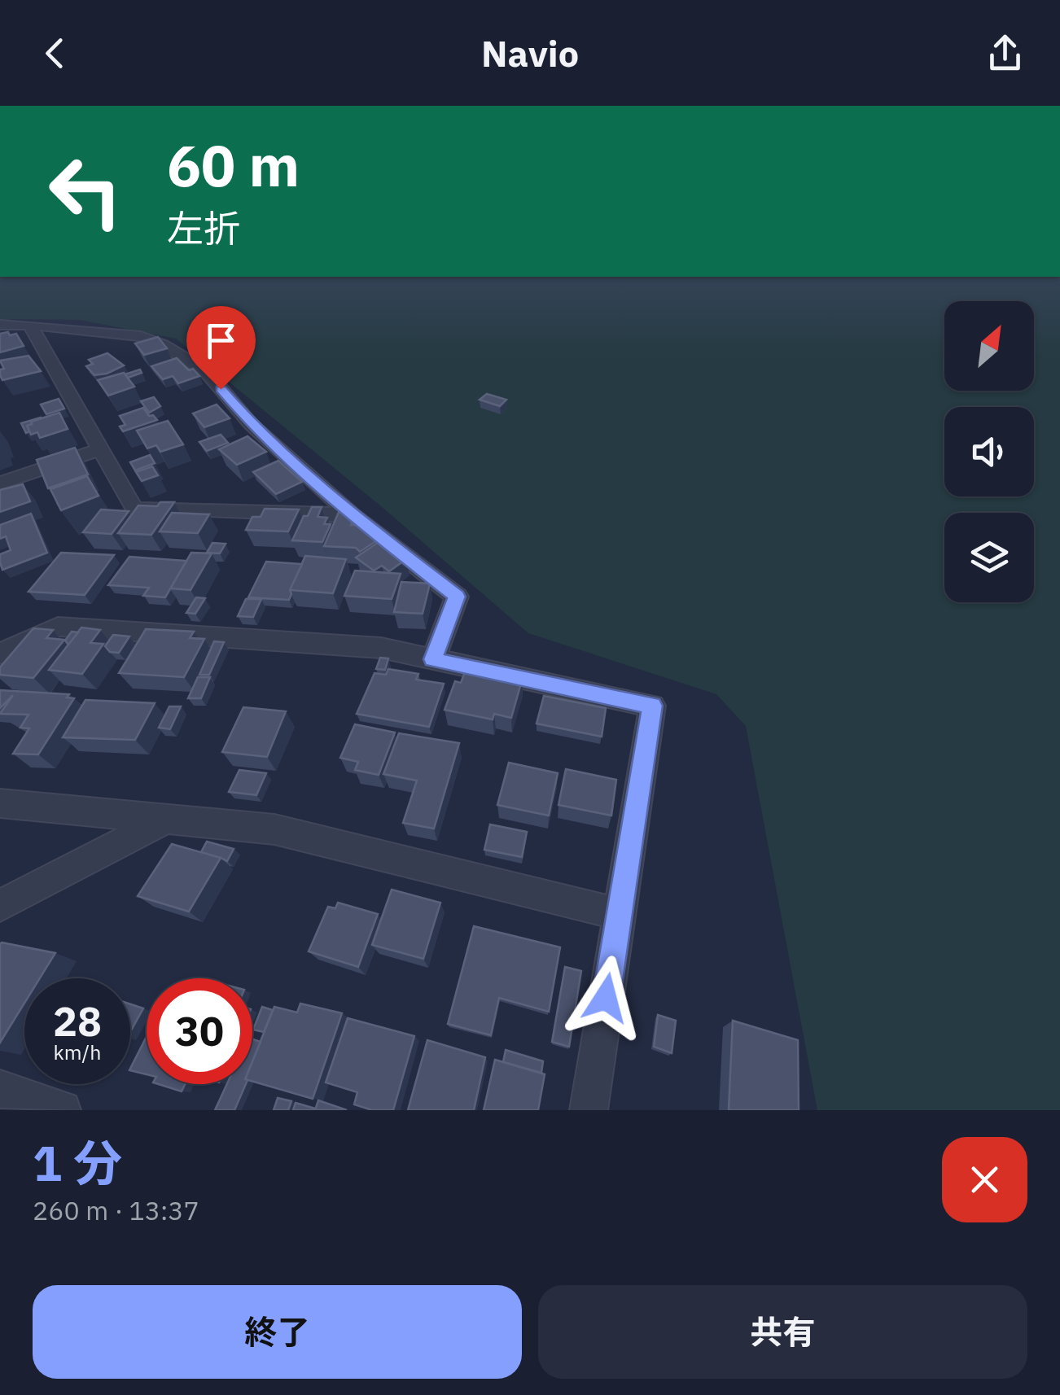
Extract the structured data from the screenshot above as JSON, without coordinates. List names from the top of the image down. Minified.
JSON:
{"north":"top right","page":{"header":"Navio","turn":["60 m","左折"],"speed":"28 km/h","limit":"30","heading":["1 分","260 m · 13:37"],"buttons":["終了","共有"]}}
